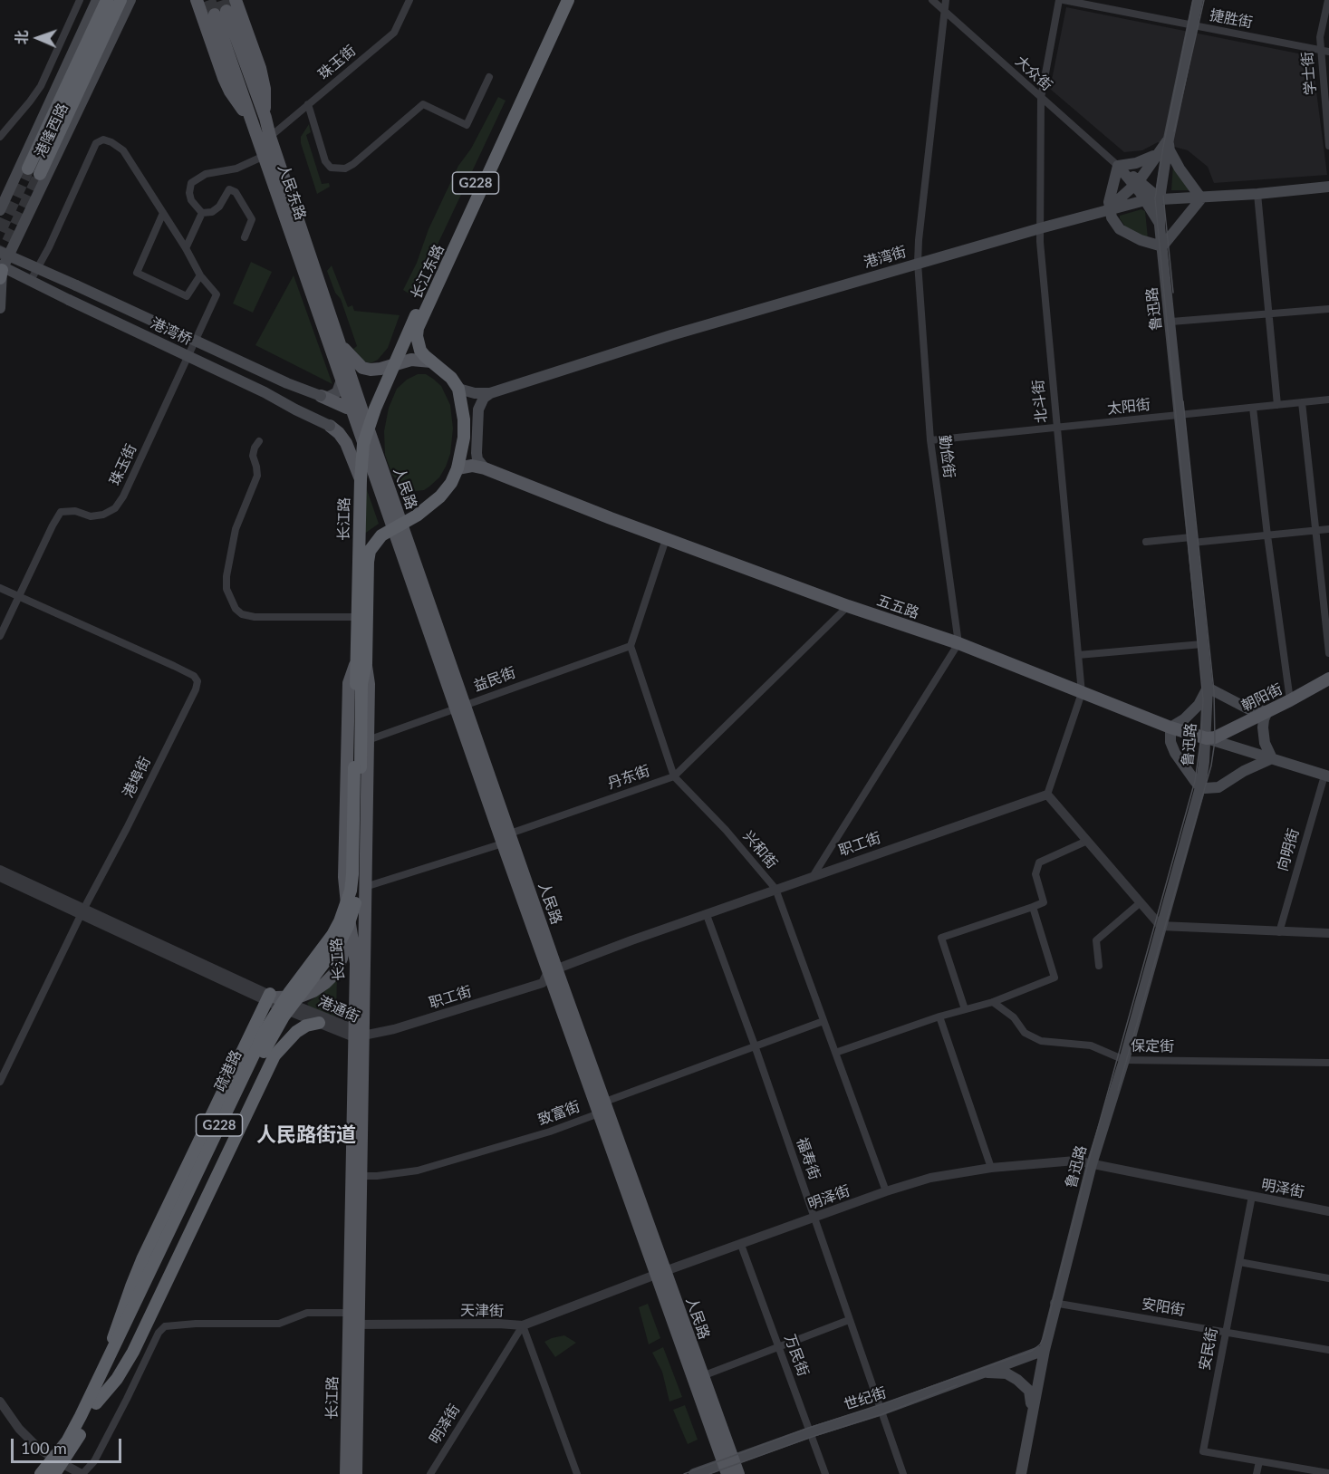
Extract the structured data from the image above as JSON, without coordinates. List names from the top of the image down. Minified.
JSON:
{"streets":{"highway":["G228","长江东路","长江路","疏港路"],"main road":["港隆西路","人民东路","港湾街","鲁迅路","港湾桥","人民路","五五路","朝阳街","世纪街"],"street":["捷胜街","珠玉街","大众街","学士街","北斗街","太阳街","勤俭街","益民街","港埠街","丹东街","职工街","兴和街","向明街","港通街","保定街","致富街","福寿街","明泽街","安阳街","天津街","安民街","万民街"]},"crossings":[["捷胜街","学士街"],["捷胜街","鲁迅路"],["珠玉街","人民东路"],["珠玉街","港埠街"],["大众街","北斗街"],["大众街","勤俭街"],["港隆西路","港湾桥"],["G228","港湾街"],["G228","长江东路"],["G228","人民路"],["G228","长江路"],["G228","五五路"],["人民东路","人民路"],["港湾街","长江东路"],["港湾街","鲁迅路"],["港湾街","北斗街"],["港湾街","勤俭街"],["长江东路","人民路"],["长江东路","长江路"],["鲁迅路","太阳街"],["鲁迅路","五五路"],["鲁迅路","朝阳街"],["鲁迅路","保定街"],["鲁迅路","明泽街"],["鲁迅路","安阳街"],["鲁迅路","世纪街"],["北斗街","太阳街"],["北斗街","五五路"],["北斗街","职工街"],["太阳街","勤俭街"],["勤俭街","五五路"],["人民路","长江路"],["人民路","益民街"],["人民路","丹东街"],["人民路","职工街"],["人民路","致富街"],["人民路","明泽街"],["人民路","世纪街"],["长江路","职工街"],["长江路","港通街"],["长江路","疏港路"],["长江路","致富街"],["长江路","天津街"],["五五路","朝阳街"],["五五路","丹东街"],["五五路","向明街"],["益民街","兴和街"],["港埠街","港通街"],["丹东街","兴和街"],["职工街","兴和街"],["职工街","港通街"],["职工街","福寿街"],["兴和街","致富街"],["兴和街","明泽街"],["致富街","福寿街"],["福寿街","明泽街"],["福寿街","世纪街"],["明泽街","天津街"],["明泽街","安民街"],["明泽街","万民街"],["安阳街","安民街"],["万民街","世纪街"]],"districts":["人民路街道"],"scale_bar":"100 m","north":"left"}
